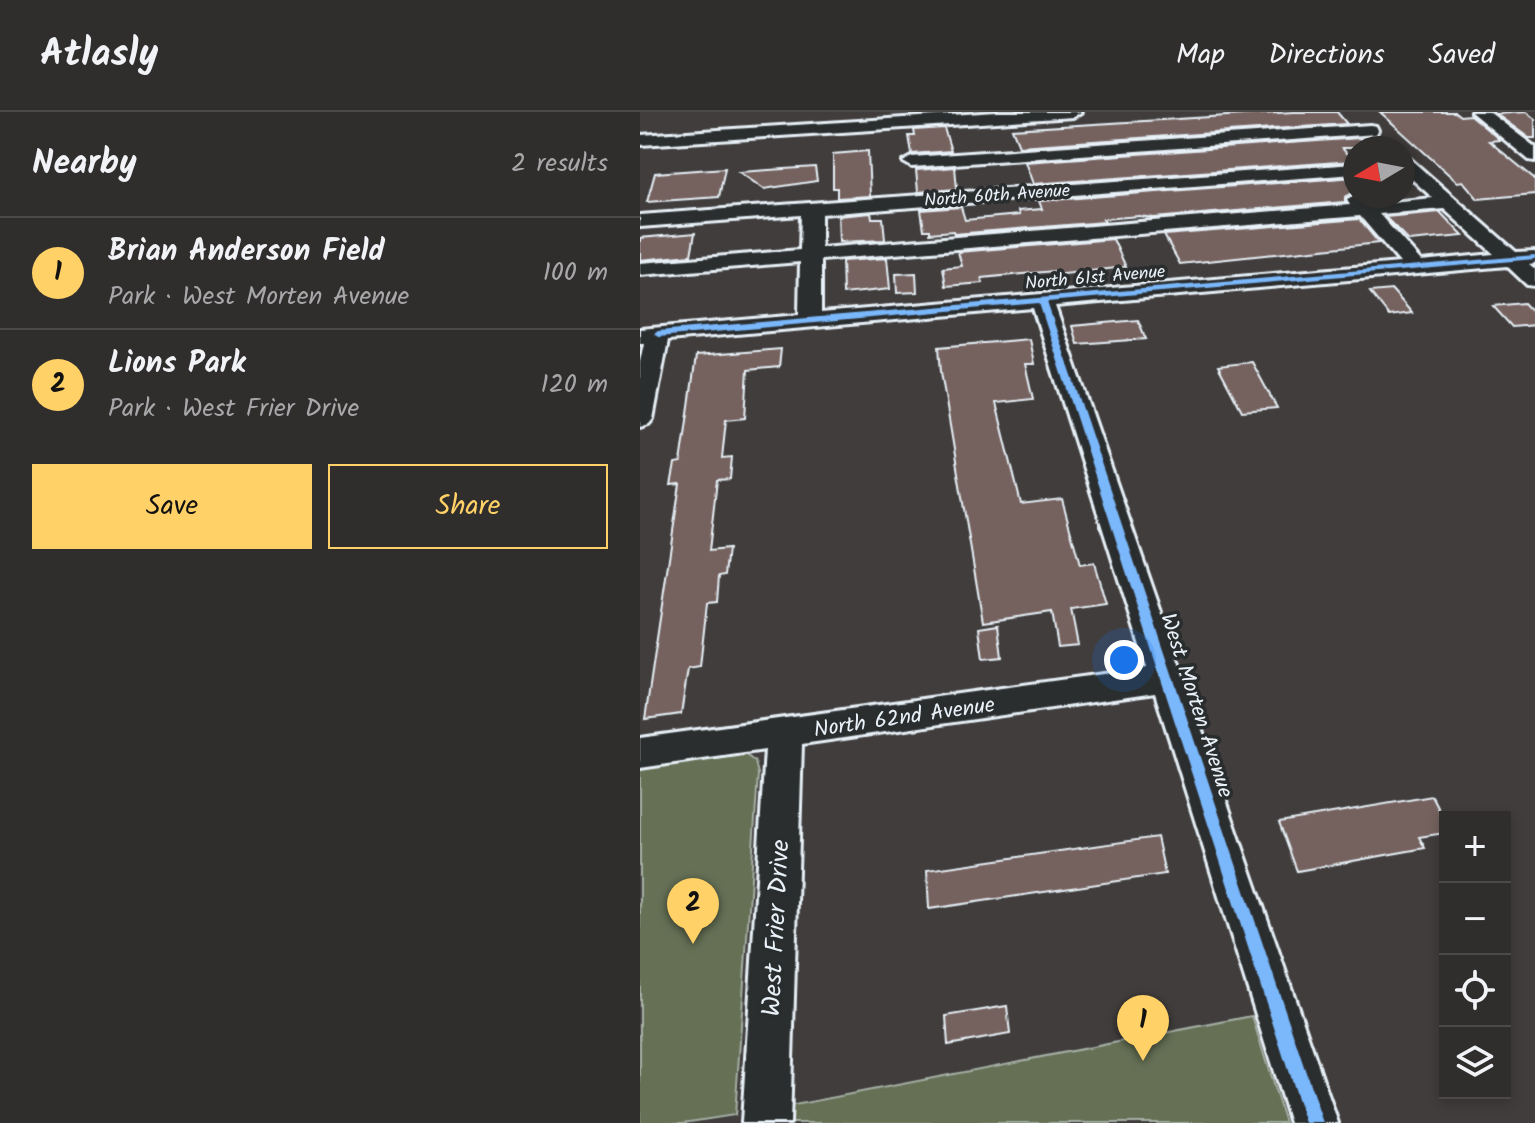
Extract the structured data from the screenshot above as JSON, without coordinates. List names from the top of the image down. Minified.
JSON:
{"streets":{"street":["North 60th Avenue","North 61st Avenue","West Morten Avenue","North 62nd Avenue","West Frier Drive"]},"crossings":[["North 61st Avenue","West Morten Avenue"],["West Morten Avenue","North 62nd Avenue"],["North 62nd Avenue","West Frier Drive"]],"north":"left","page":{"header":"Atlasly","nav":["Map","Directions","Saved"],"heading":["Nearby","2 results"],"list":[{"mark":"1","name":"Brian Anderson Field","note":"Park · West Morten Avenue","value":"100 m"},{"mark":"2","name":"Lions Park","note":"Park · West Frier Drive","value":"120 m"}],"buttons":["Save","Share"],"map_buttons":["+","−"],"pins":["2","1"]}}
